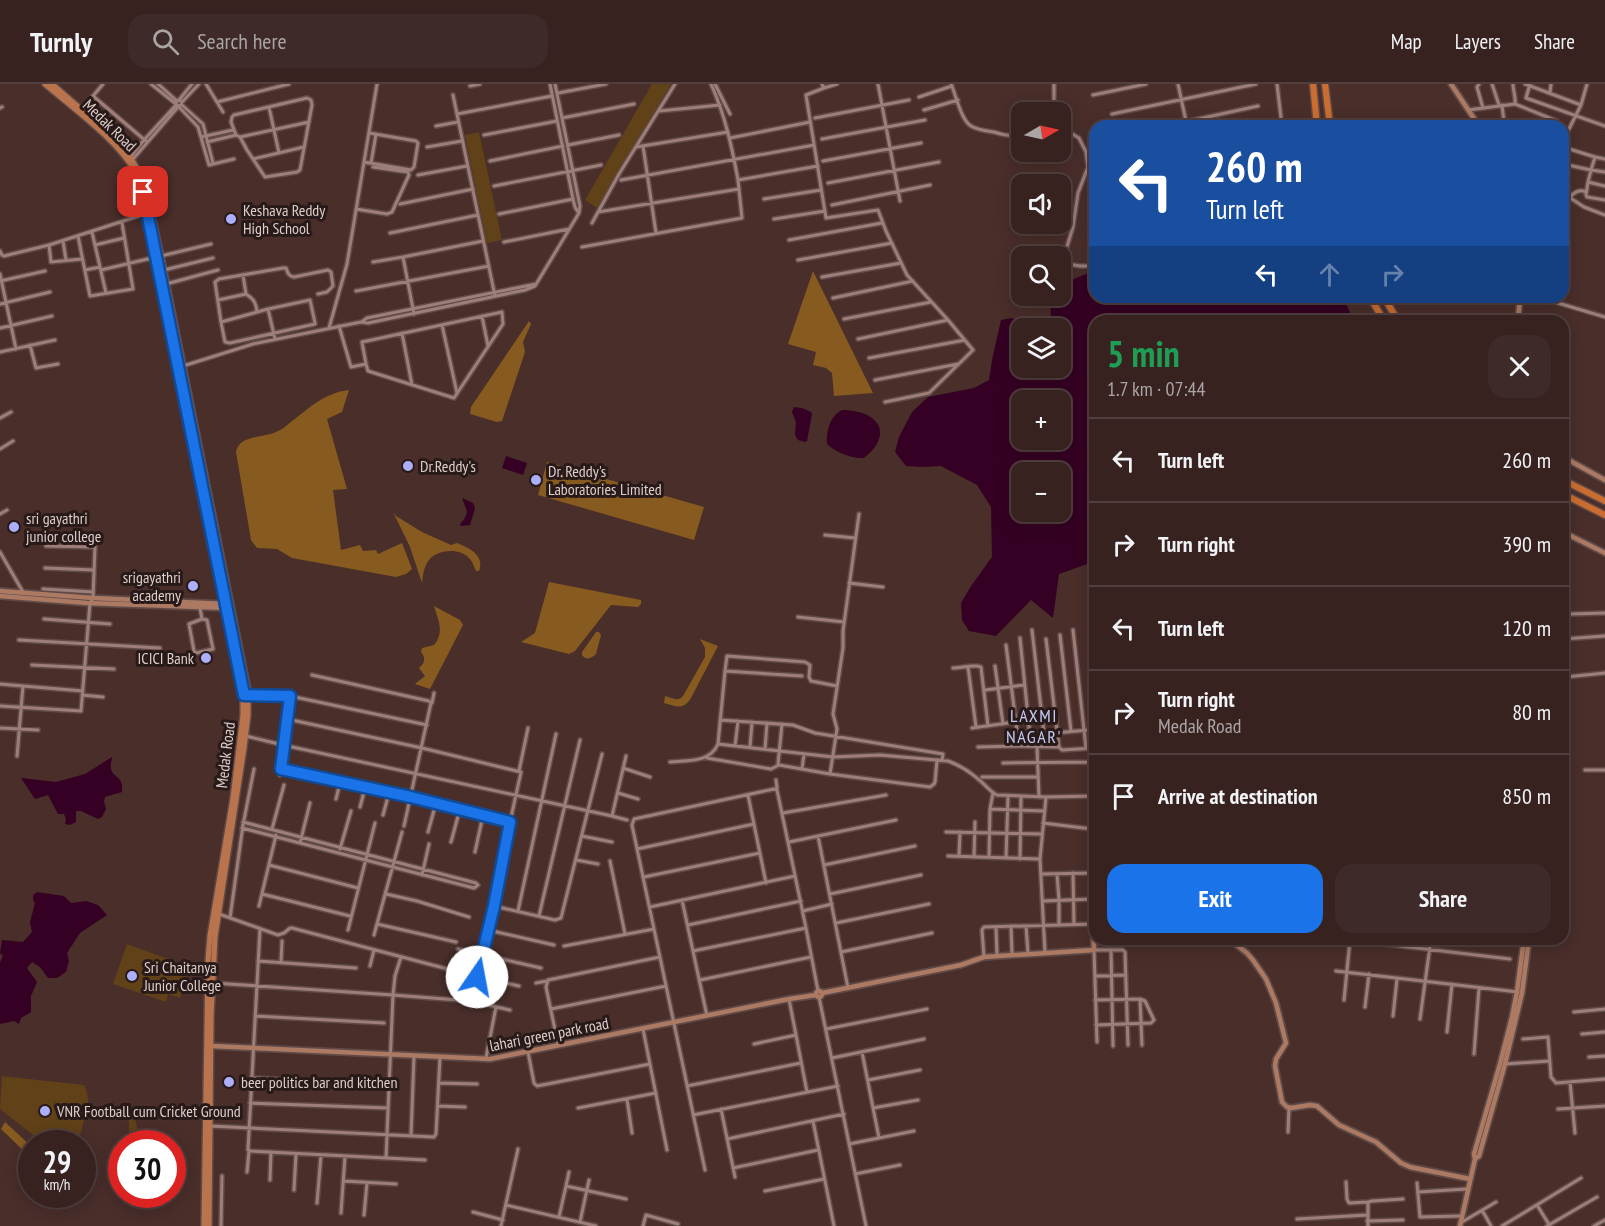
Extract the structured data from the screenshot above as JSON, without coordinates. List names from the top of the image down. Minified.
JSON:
{"streets":{"main road":["Medak Road"],"street":["lahari green park road"]},"crossings":[["Medak Road","lahari green park road"]],"districts":["LAXMI NAGAR'"],"places":["Keshava Reddy High School","Dr.Reddy's","Dr. Reddy's Laboratories Limited","sri gayathri junior college","srigayathri academy","ICICI Bank","Sri Chaitanya Junior College","beer politics bar and kitchen","VNR Football cum Cricket Ground"],"north":"right","page":{"header":"Turnly","search":"Search here","nav":["Map","Layers","Share"],"map_buttons":["+","−"],"turn":["260 m","Turn left"],"heading":["5 min","1.7 km · 07:44"],"list":[{"name":"Turn left","value":"260 m"},{"name":"Turn right","value":"390 m"},{"name":"Turn left","value":"120 m"},{"name":"Turn right","note":"Medak Road","value":"80 m"},{"name":"Arrive at destination","value":"850 m"}],"buttons":["Exit","Share"],"speed":"29 km/h","limit":"30"}}
